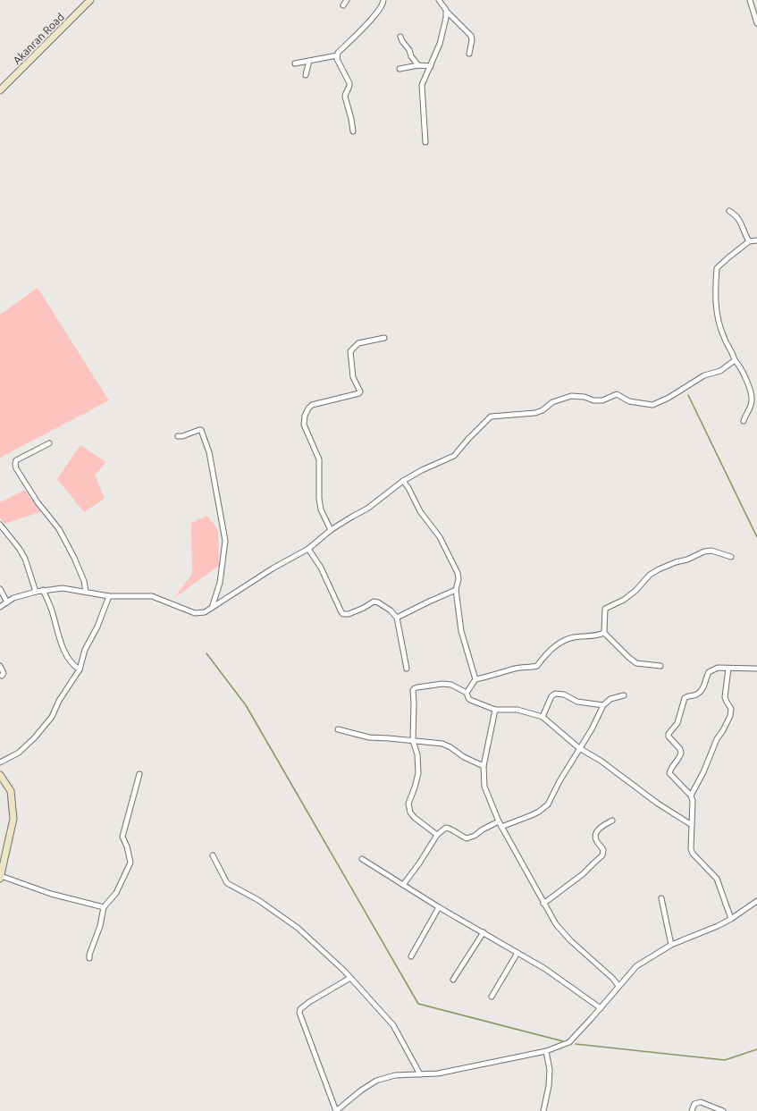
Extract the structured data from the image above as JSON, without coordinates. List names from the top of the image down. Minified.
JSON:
{"streets":{"main road":["Akanran Road"]}}
